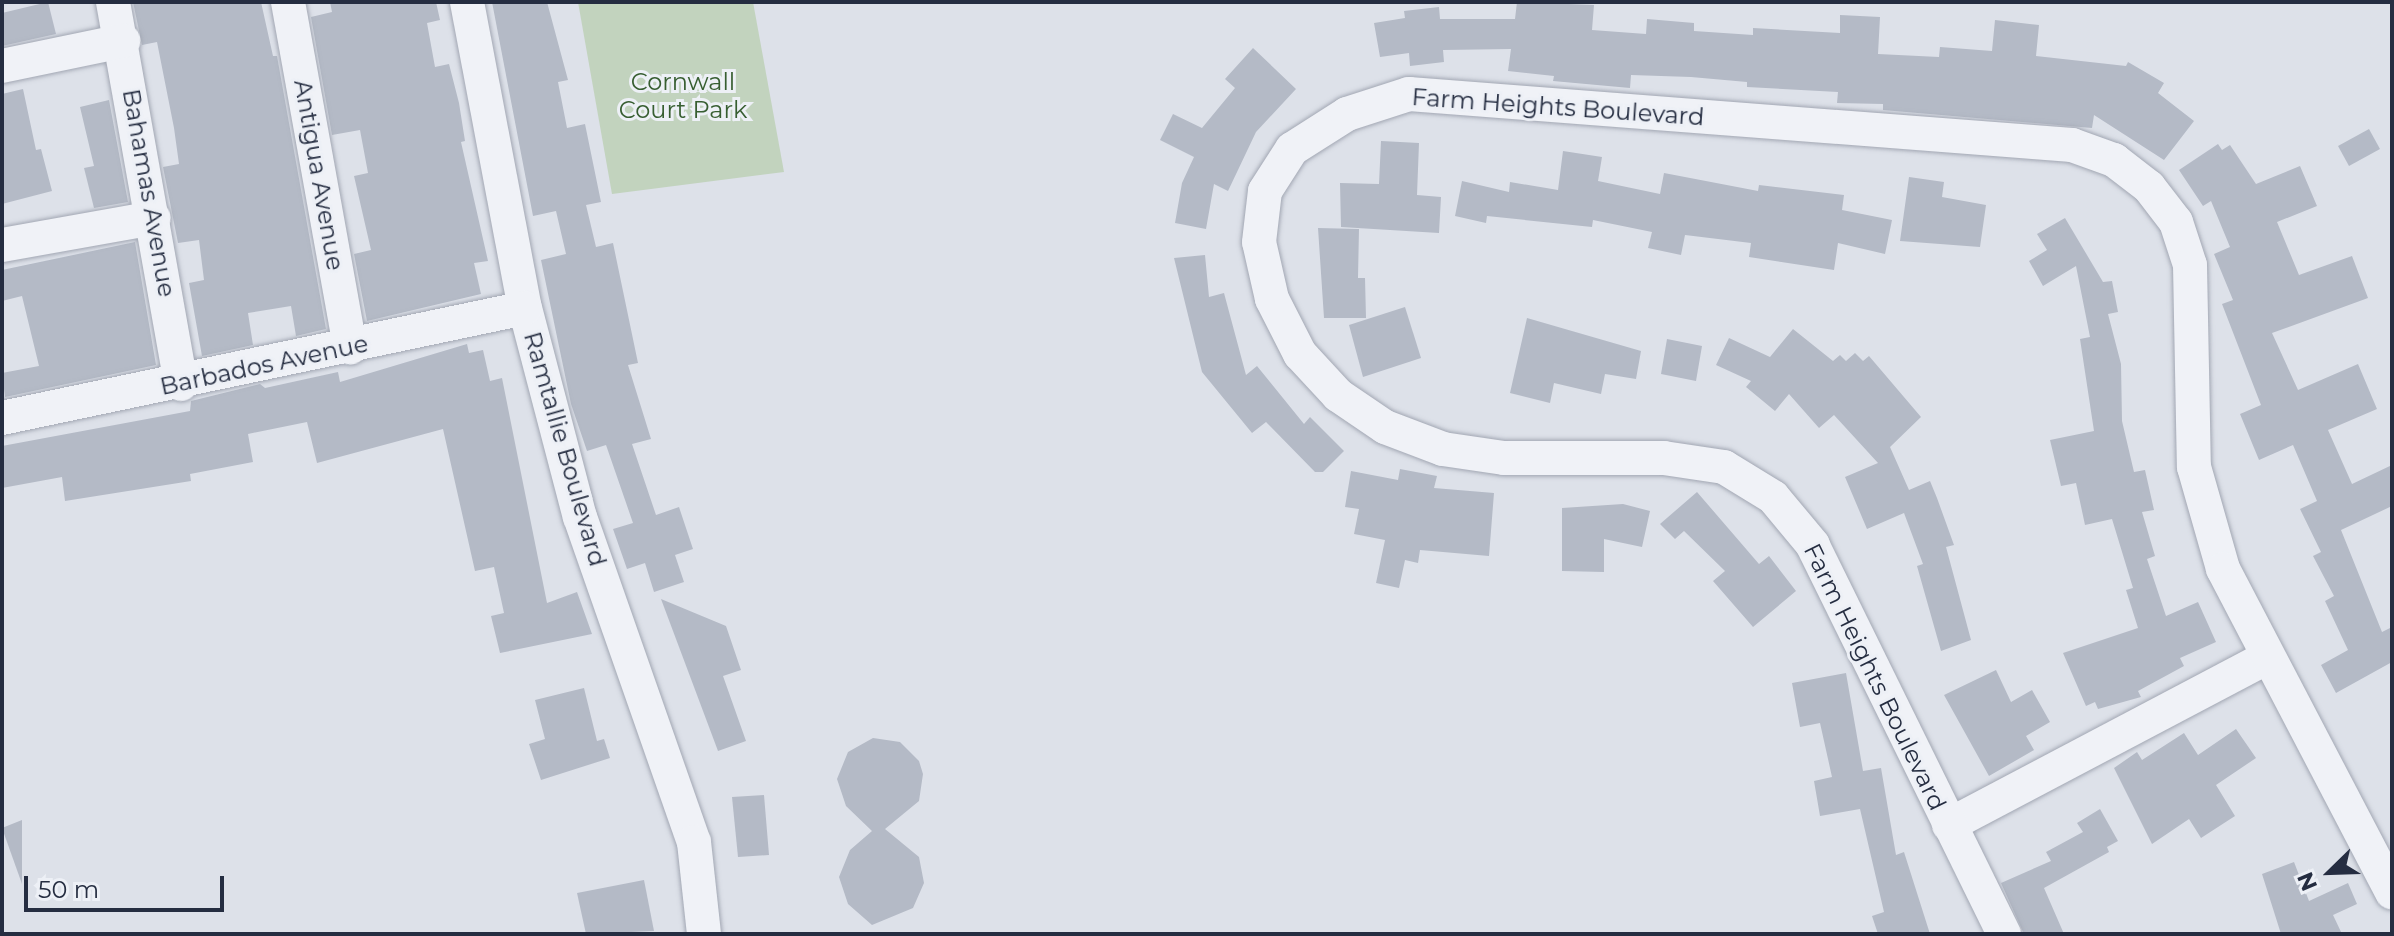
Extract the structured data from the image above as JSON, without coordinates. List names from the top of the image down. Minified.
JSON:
{"streets":{"street":["Farm Heights Boulevard","Antigua Avenue","Bahamas Avenue","Barbados Avenue","Ramtallie Boulevard"]},"crossings":[["Antigua Avenue","Barbados Avenue"],["Bahamas Avenue","Barbados Avenue"],["Barbados Avenue","Ramtallie Boulevard"]],"parks":["Cornwall Court Park"],"scale_bar":"50 m","north":"bottom left"}
